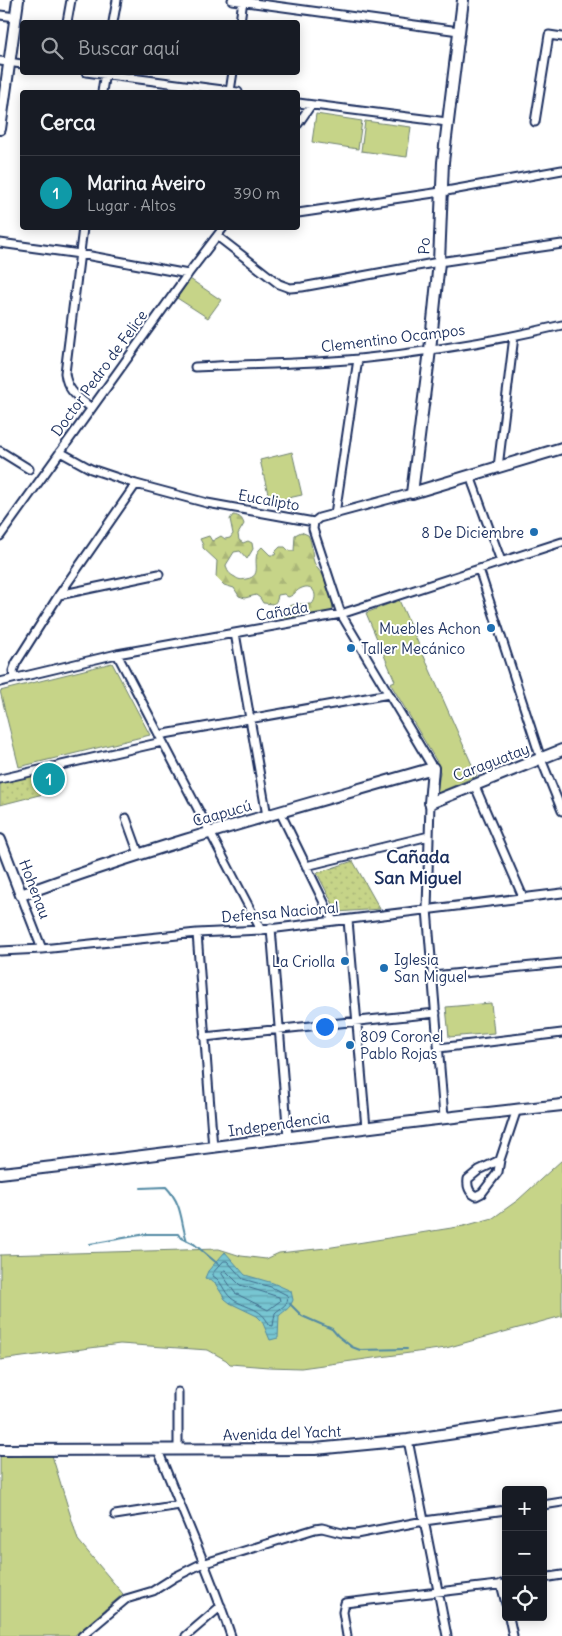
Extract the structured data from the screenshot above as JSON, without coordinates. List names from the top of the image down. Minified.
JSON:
{"streets":{"street":["Po","Clementino Ocampos","Doctor Pedro de Felice","Eucalipto","Cañada","Caraguatay","Caapucú","Hohenau","Defensa Nacional","Independencia","Avenida del Yacht"]},"crossings":[["Po","Clementino Ocampos"],["Po","Eucalipto"],["Doctor Pedro de Felice","Eucalipto"],["Caapucú","Hohenau"],["Hohenau","Defensa Nacional"]],"districts":["Cañada San Miguel"],"places":["8 De Diciembre","Muebles Achon","Taller Mecánico","La Criolla","Iglesia San Miguel","809 Coronel Pablo Rojas"],"page":{"search":"Buscar aquí","heading":"Cerca","list":[{"mark":"1","name":"Marina Aveiro","note":"Lugar · Altos","value":"390 m"}],"pins":"1","map_buttons":["+","−"]}}
